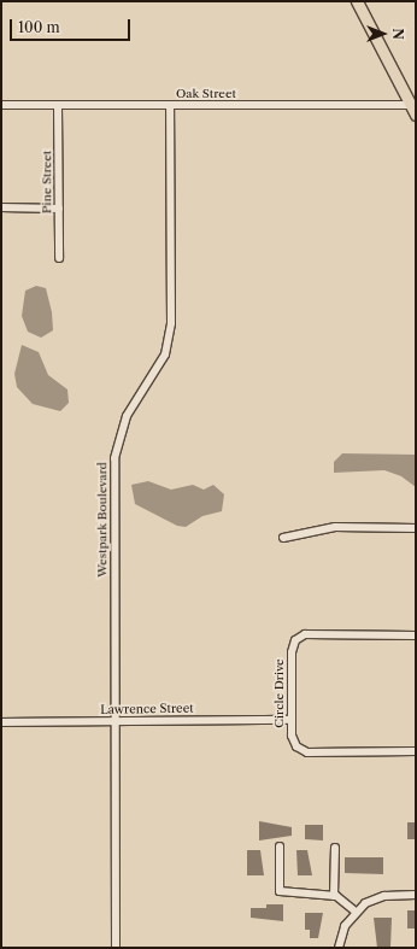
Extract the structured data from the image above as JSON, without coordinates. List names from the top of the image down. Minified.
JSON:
{"streets":{"street":["Oak Street","Pine Street","Westpark Boulevard","Circle Drive","Lawrence Street"]},"crossings":[["Oak Street","Pine Street"],["Oak Street","Westpark Boulevard"],["Westpark Boulevard","Lawrence Street"],["Circle Drive","Lawrence Street"]],"scale_bar":"100 m","north":"right"}
